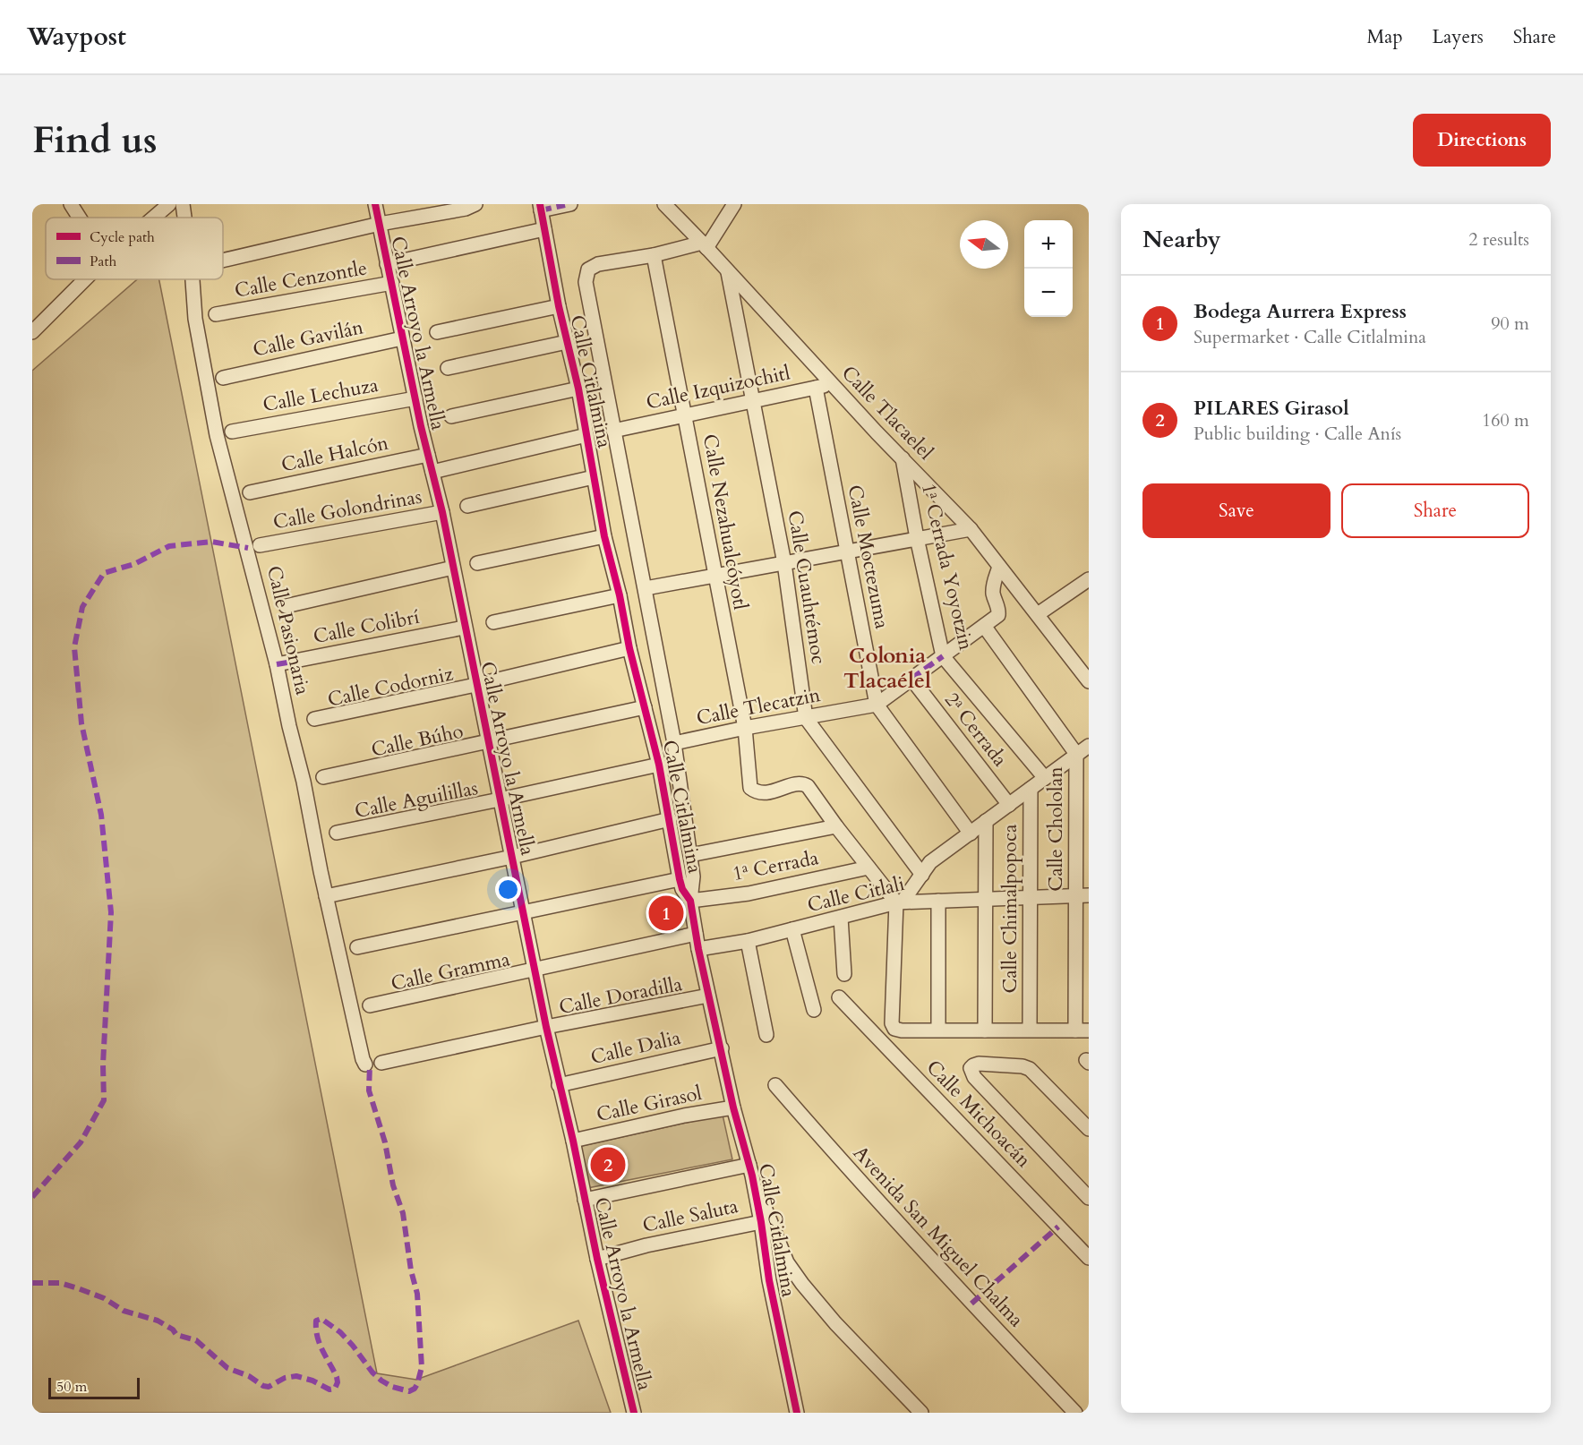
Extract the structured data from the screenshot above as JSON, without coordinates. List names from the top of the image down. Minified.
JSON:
{"streets":{"street":["Calle Cenzontle","Calle Arroyo la Armella","Calle Gavilán","Calle Citlalmina","Calle Izquizochitl","Calle Lechuza","Calle Tlacaelel","Calle Halcón","Calle Golondrinas","Calle Nezahualcóyotl","Calle Moctezuma","1ª Cerrada Yoyotzin","Calle Cuauhtémoc","Calle Colibrí","Calle Pasionaria","Calle Codorniz","Calle Tlecatzin","2ª Cerrada","Calle Búho","Calle Aguilillas","Calle Chololan","1ª Cerrada","Calle Citlali","Calle Chimalpopoca","Calle Gramma","Calle Doradilla","Calle Dalia","Calle Girasol","Calle Michoacán","Calle Saluta","Avenida San Miguel Chalma"]},"crossings":[["Calle Cenzontle","Calle Arroyo la Armella"],["Calle Cenzontle","Calle Citlalmina"],["Calle Arroyo la Armella","Calle Gavilán"],["Calle Arroyo la Armella","Calle Lechuza"],["Calle Arroyo la Armella","Calle Halcón"],["Calle Arroyo la Armella","Calle Golondrinas"],["Calle Arroyo la Armella","Calle Colibrí"],["Calle Arroyo la Armella","Calle Codorniz"],["Calle Arroyo la Armella","Calle Búho"],["Calle Arroyo la Armella","Calle Aguilillas"],["Calle Arroyo la Armella","Calle Gramma"],["Calle Arroyo la Armella","Calle Doradilla"],["Calle Arroyo la Armella","Calle Dalia"],["Calle Arroyo la Armella","Calle Girasol"],["Calle Arroyo la Armella","Calle Saluta"],["Calle Citlalmina","Calle Codorniz"],["Calle Citlalmina","Calle Búho"],["Calle Citlalmina","Calle Aguilillas"],["Calle Citlalmina","1ª Cerrada"],["Calle Citlalmina","Calle Citlali"],["Calle Citlalmina","Calle Gramma"],["Calle Citlalmina","Calle Doradilla"],["Calle Citlalmina","Calle Dalia"],["Calle Citlalmina","Calle Girasol"],["Calle Citlalmina","Calle Saluta"],["Calle Izquizochitl","Calle Tlacaelel"],["Calle Izquizochitl","Calle Nezahualcóyotl"],["Calle Izquizochitl","Calle Moctezuma"],["Calle Izquizochitl","Calle Cuauhtémoc"],["Calle Tlacaelel","1ª Cerrada Yoyotzin"],["Calle Tlacaelel","Calle Cuauhtémoc"],["Calle Tlacaelel","Calle Tlecatzin"],["Calle Nezahualcóyotl","Calle Tlecatzin"],["Calle Moctezuma","Calle Tlecatzin"],["1ª Cerrada Yoyotzin","Calle Tlecatzin"],["Calle Cuauhtémoc","Calle Tlecatzin"],["Calle Colibrí","Calle Pasionaria"],["Calle Tlecatzin","2ª Cerrada"],["Calle Tlecatzin","Calle Chololan"],["Calle Chololan","Calle Citlali"],["Calle Citlali","Calle Chimalpopoca"]],"districts":["Colonia Tlacaélel"],"legend":["Cycle path","Path"],"scale_bar":"50 m","north":"left","page":{"header":"Waypost","nav":["Map","Layers","Share"],"buttons":["Directions",["Save","Share"]],"title":"Find us","heading":["Nearby","2 results"],"map_buttons":["+","−"],"list":[{"mark":"1","name":"Bodega Aurrera Express","note":"Supermarket · Calle Citlalmina","value":"90 m"},{"mark":"2","name":"PILARES Girasol","note":"Public building · Calle Anís","value":"160 m"}],"pins":["1","2"],"scale":"50 m"}}
